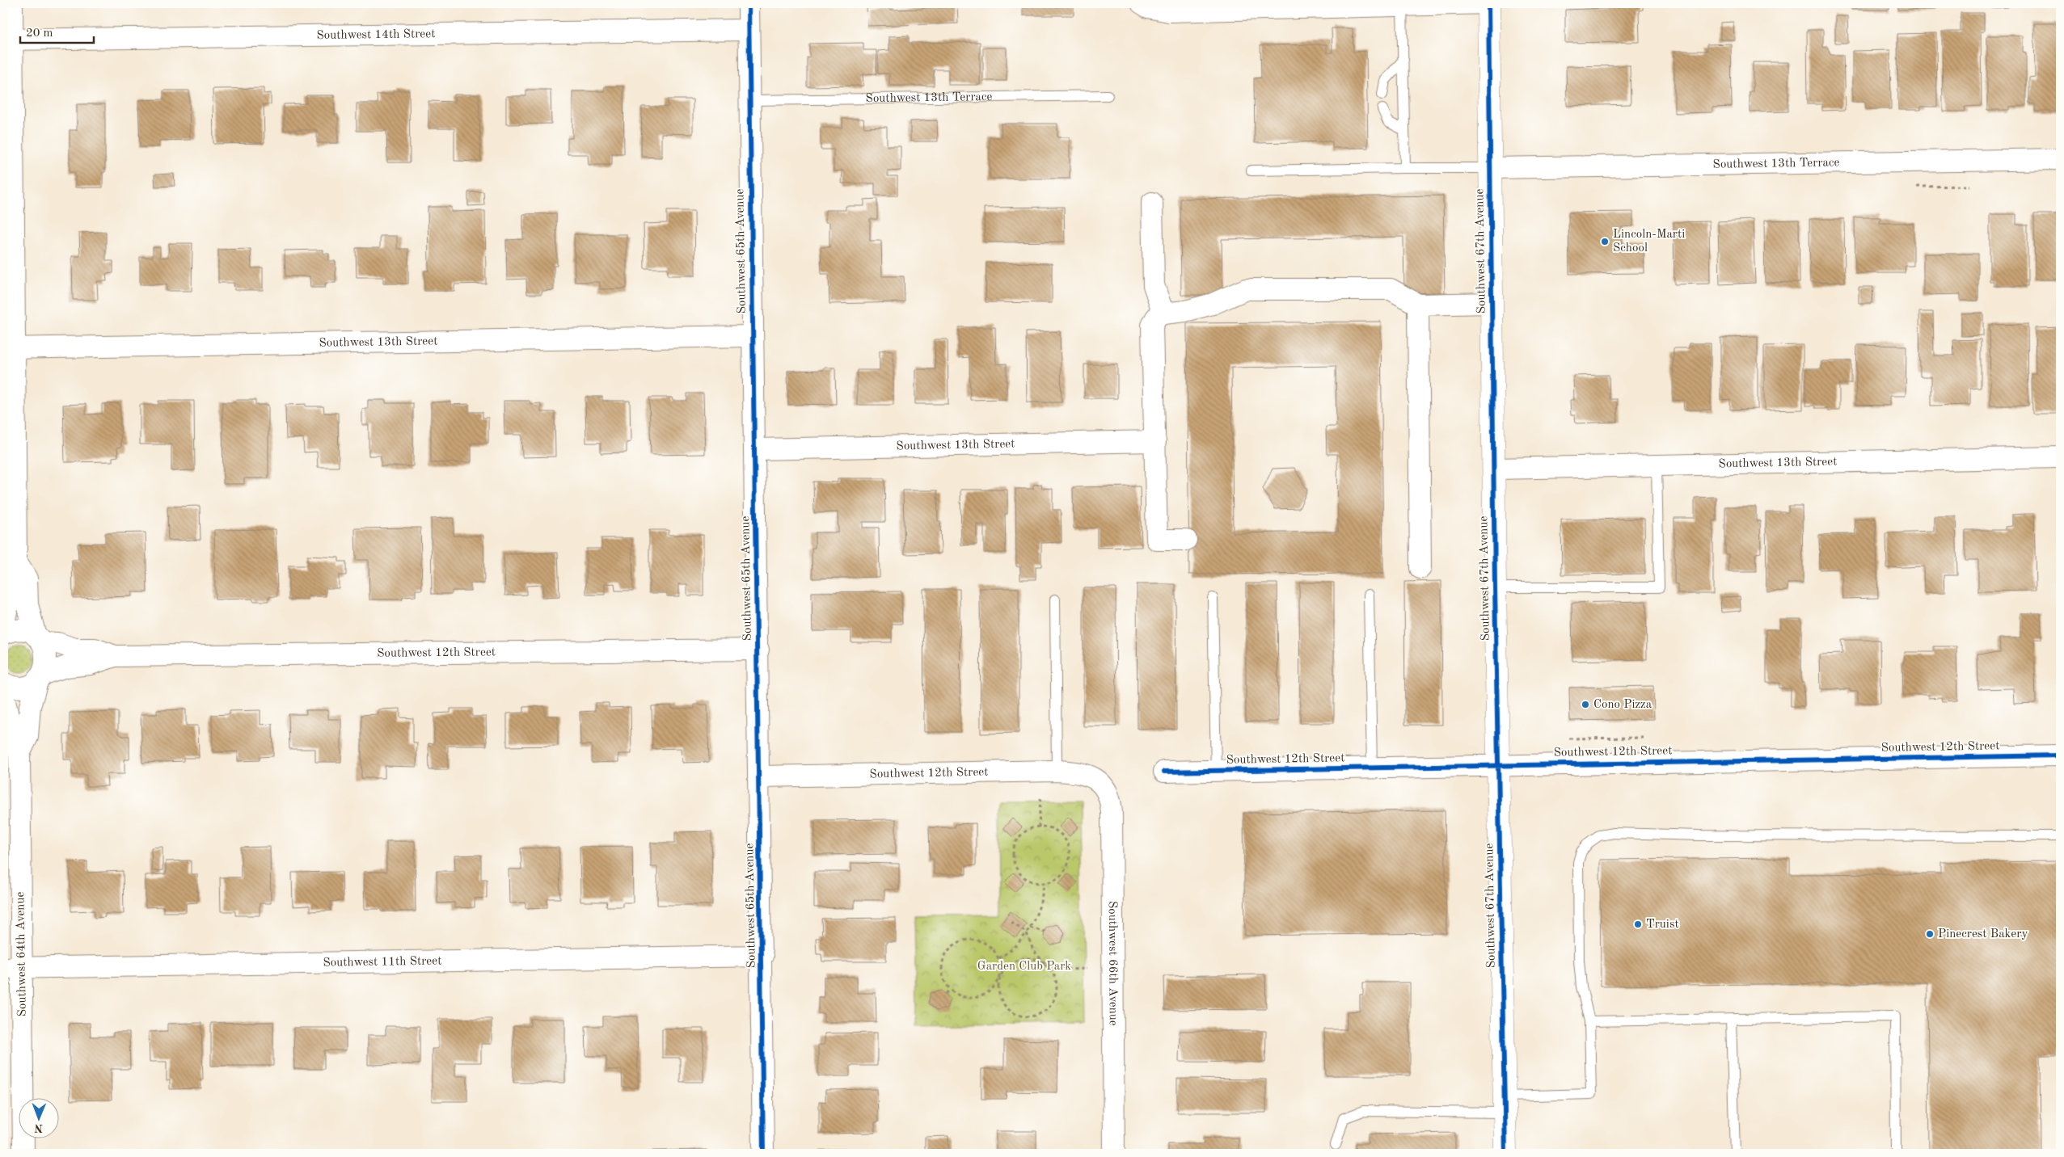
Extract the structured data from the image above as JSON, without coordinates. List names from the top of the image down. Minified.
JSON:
{"streets":{"main road":["Southwest 67th Avenue"],"street":["Southwest 14th Street","Southwest 13th Terrace","Southwest 65th Avenue","Southwest 13th Street","Southwest 12th Street","Southwest 64th Avenue","Southwest 11th Street","Southwest 66th Avenue"]},"crossings":[["Southwest 14th Street","Southwest 65th Avenue"],["Southwest 13th Terrace","Southwest 65th Avenue"],["Southwest 13th Terrace","Southwest 67th Avenue"],["Southwest 65th Avenue","Southwest 13th Street"],["Southwest 65th Avenue","Southwest 12th Street"],["Southwest 65th Avenue","Southwest 11th Street"],["Southwest 67th Avenue","Southwest 13th Street"],["Southwest 67th Avenue","Southwest 12th Street"],["Southwest 12th Street","Southwest 64th Avenue"],["Southwest 12th Street","Southwest 66th Avenue"],["Southwest 64th Avenue","Southwest 11th Street"]],"parks":["Garden Club Park"],"places":["Lincoln-Marti School","Cono Pizza","Truist","Pinecrest Bakery"],"scale_bar":"20 m","north":"bottom"}
